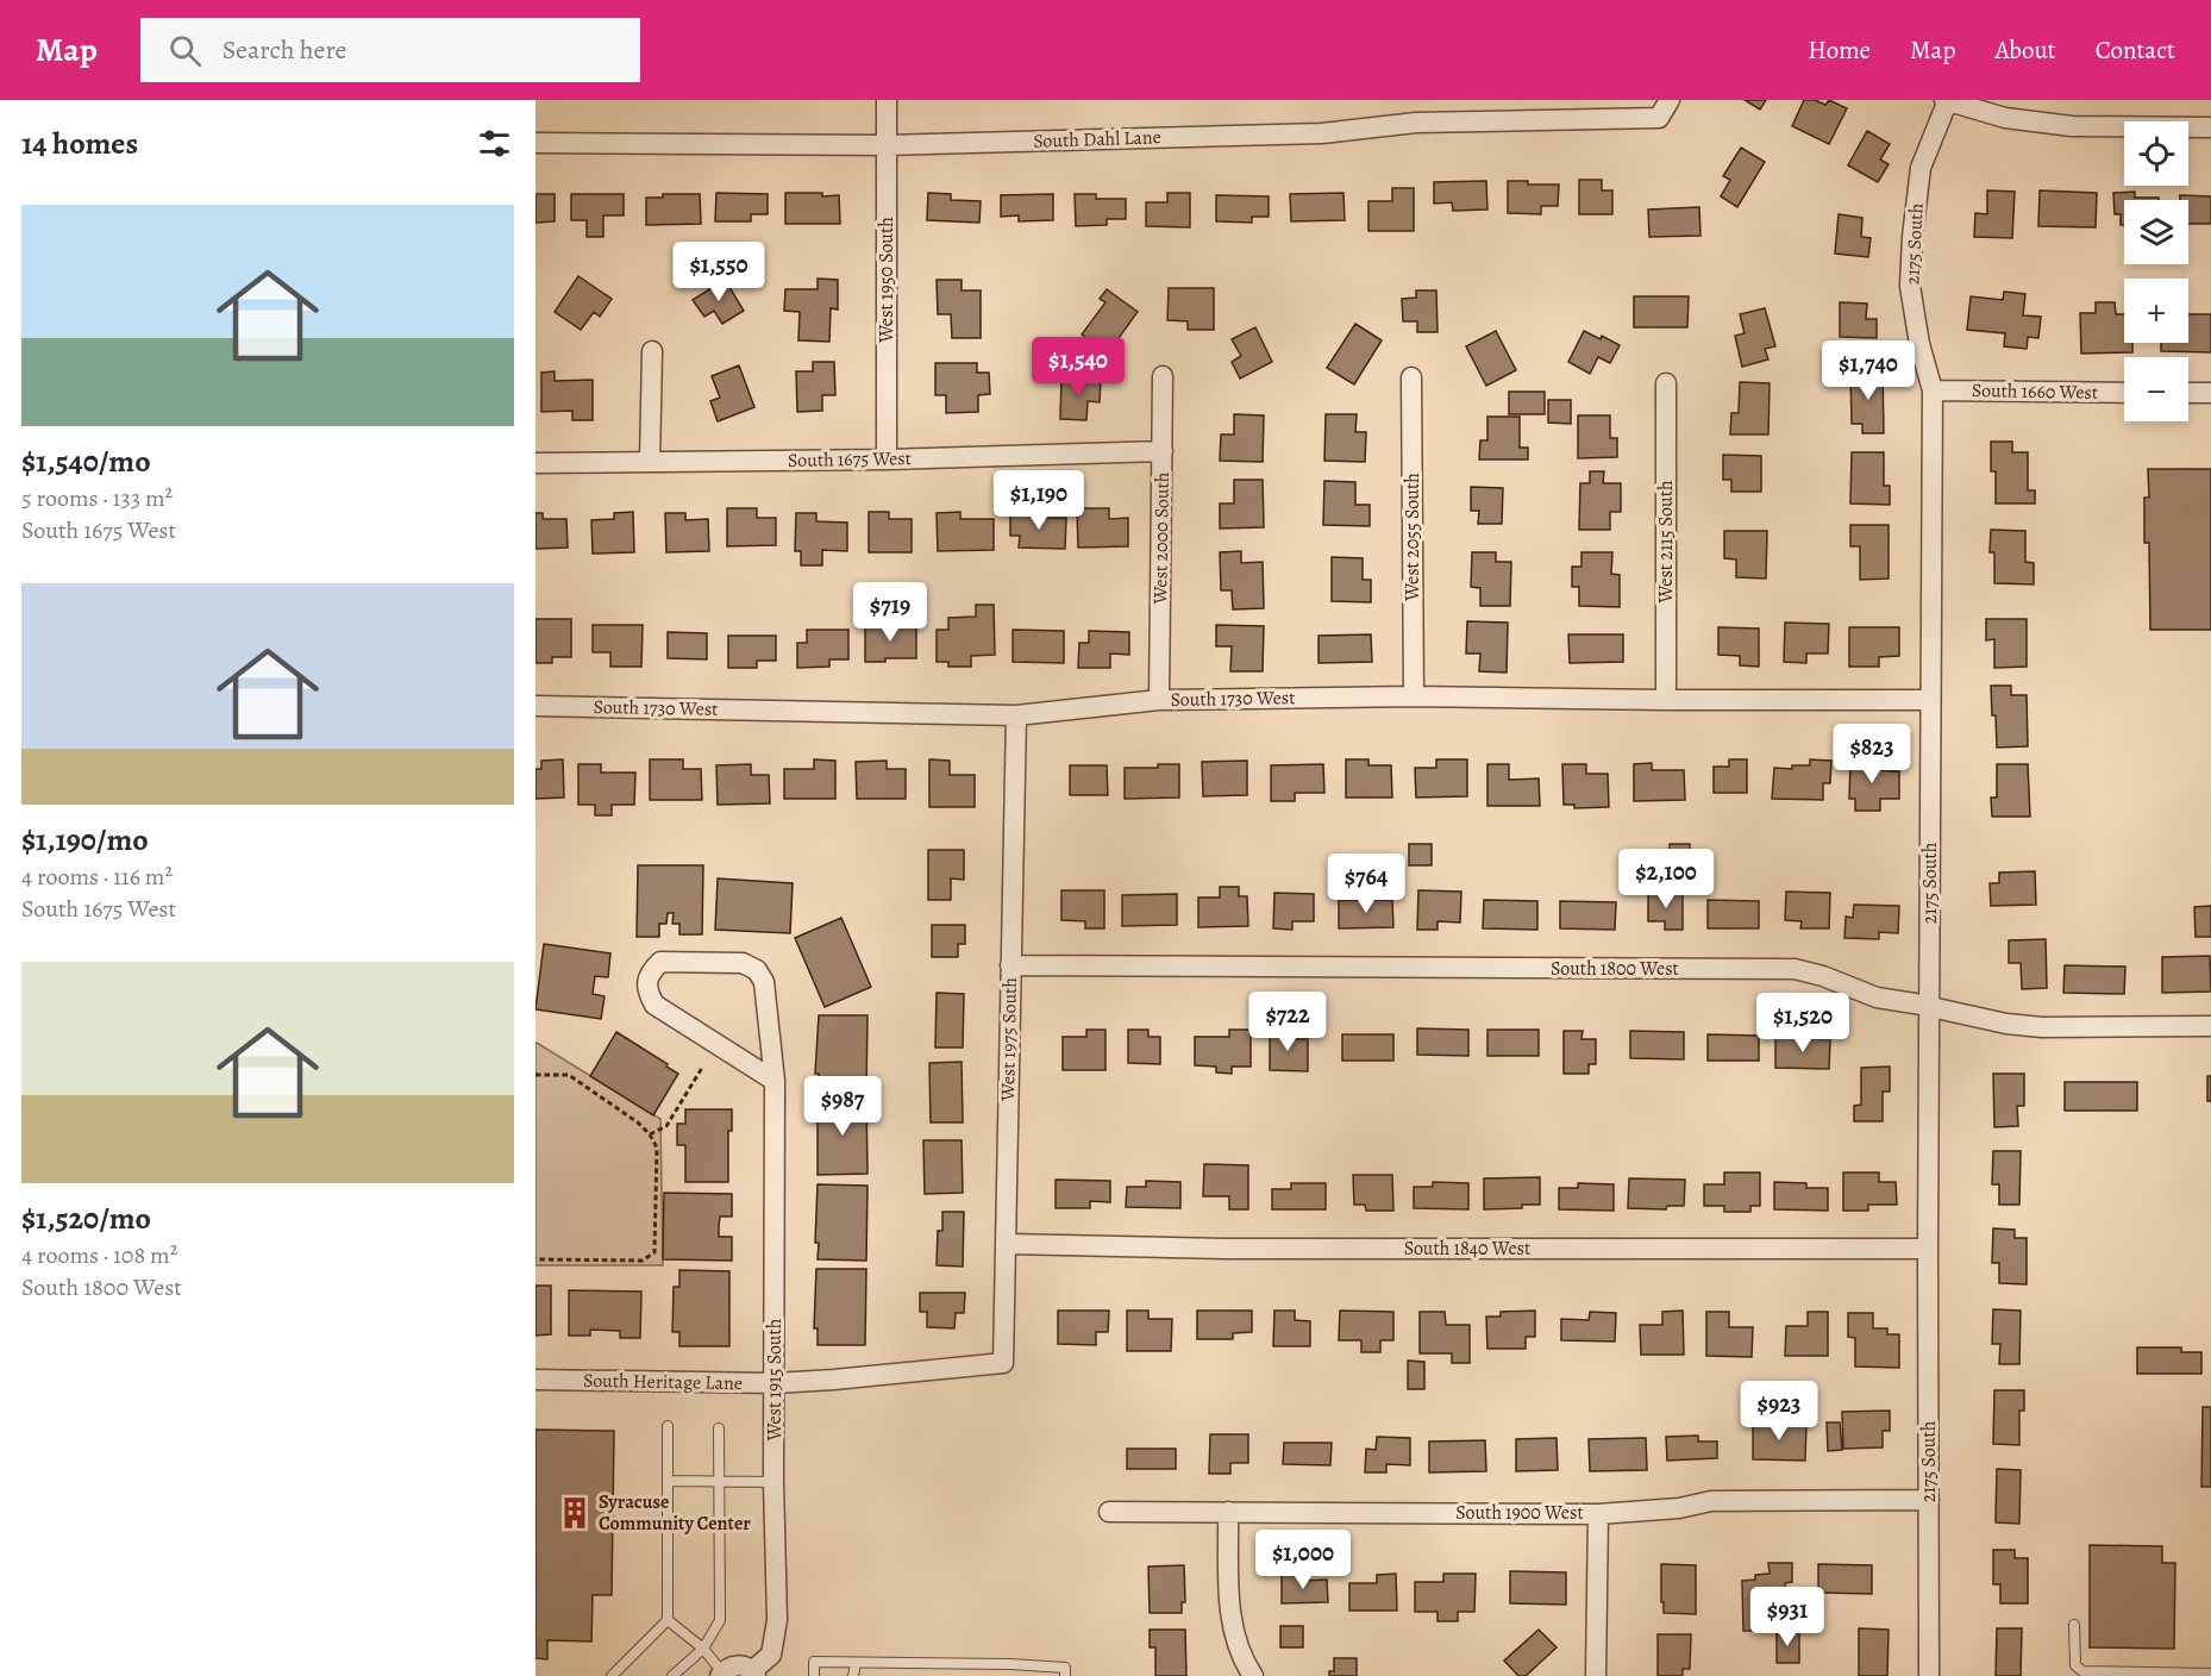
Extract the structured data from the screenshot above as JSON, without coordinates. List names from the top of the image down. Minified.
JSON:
{"streets":{"street":["South Dahl Lane","2175 South","West 1950 South","South 1660 West","South 1675 West","West 2055 South","West 2000 South","West 2115 South","South 1730 West","South 1800 West","West 1975 South","South 1840 West","West 1915 South","South Heritage Lane","South 1900 West"]},"crossings":[["South Dahl Lane","West 1950 South"],["2175 South","South 1660 West"],["2175 South","South 1730 West"],["2175 South","South 1800 West"],["2175 South","South 1840 West"],["2175 South","South 1900 West"],["West 1950 South","South 1675 West"],["South 1675 West","West 2000 South"],["West 2055 South","South 1730 West"],["West 2000 South","South 1730 West"],["West 2115 South","South 1730 West"],["South 1730 West","West 1975 South"],["South 1800 West","West 1975 South"],["West 1975 South","South 1840 West"],["West 1975 South","South Heritage Lane"],["West 1915 South","South Heritage Lane"]],"places":{"building":["Syracuse Community Center"]},"page":{"header":"Map","search":"Search here","nav":["Home","Map","About","Contact"],"heading":"14 homes","map_buttons":["+","−"],"list":[{"name":"$1,540/mo","note":"5 rooms · 133 m² · South 1675 West"},{"name":"$1,190/mo","note":"4 rooms · 116 m² · South 1675 West"},{"name":"$1,520/mo","note":"4 rooms · 108 m² · South 1800 West"}],"price":["$1,550","$1,540","$1,740","$1,190","$719","$823","$2,100","$764","$722","$1,520","$987","$923","$1,000","$931"]}}
